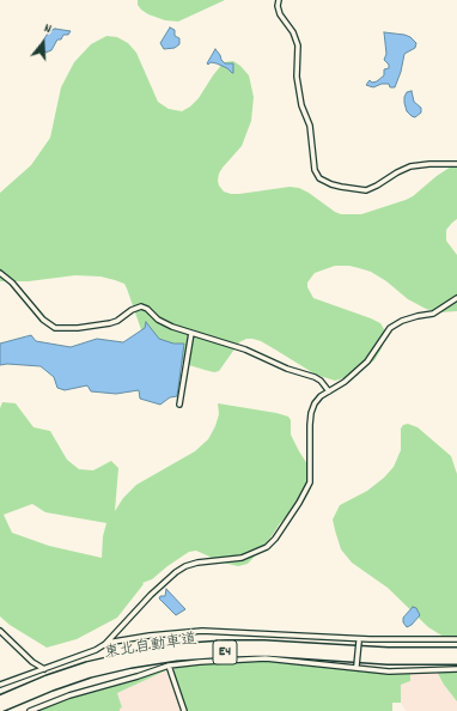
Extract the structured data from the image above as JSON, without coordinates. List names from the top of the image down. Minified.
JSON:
{"streets":{"highway":["東北自動車道","E4"]},"north":"top"}
